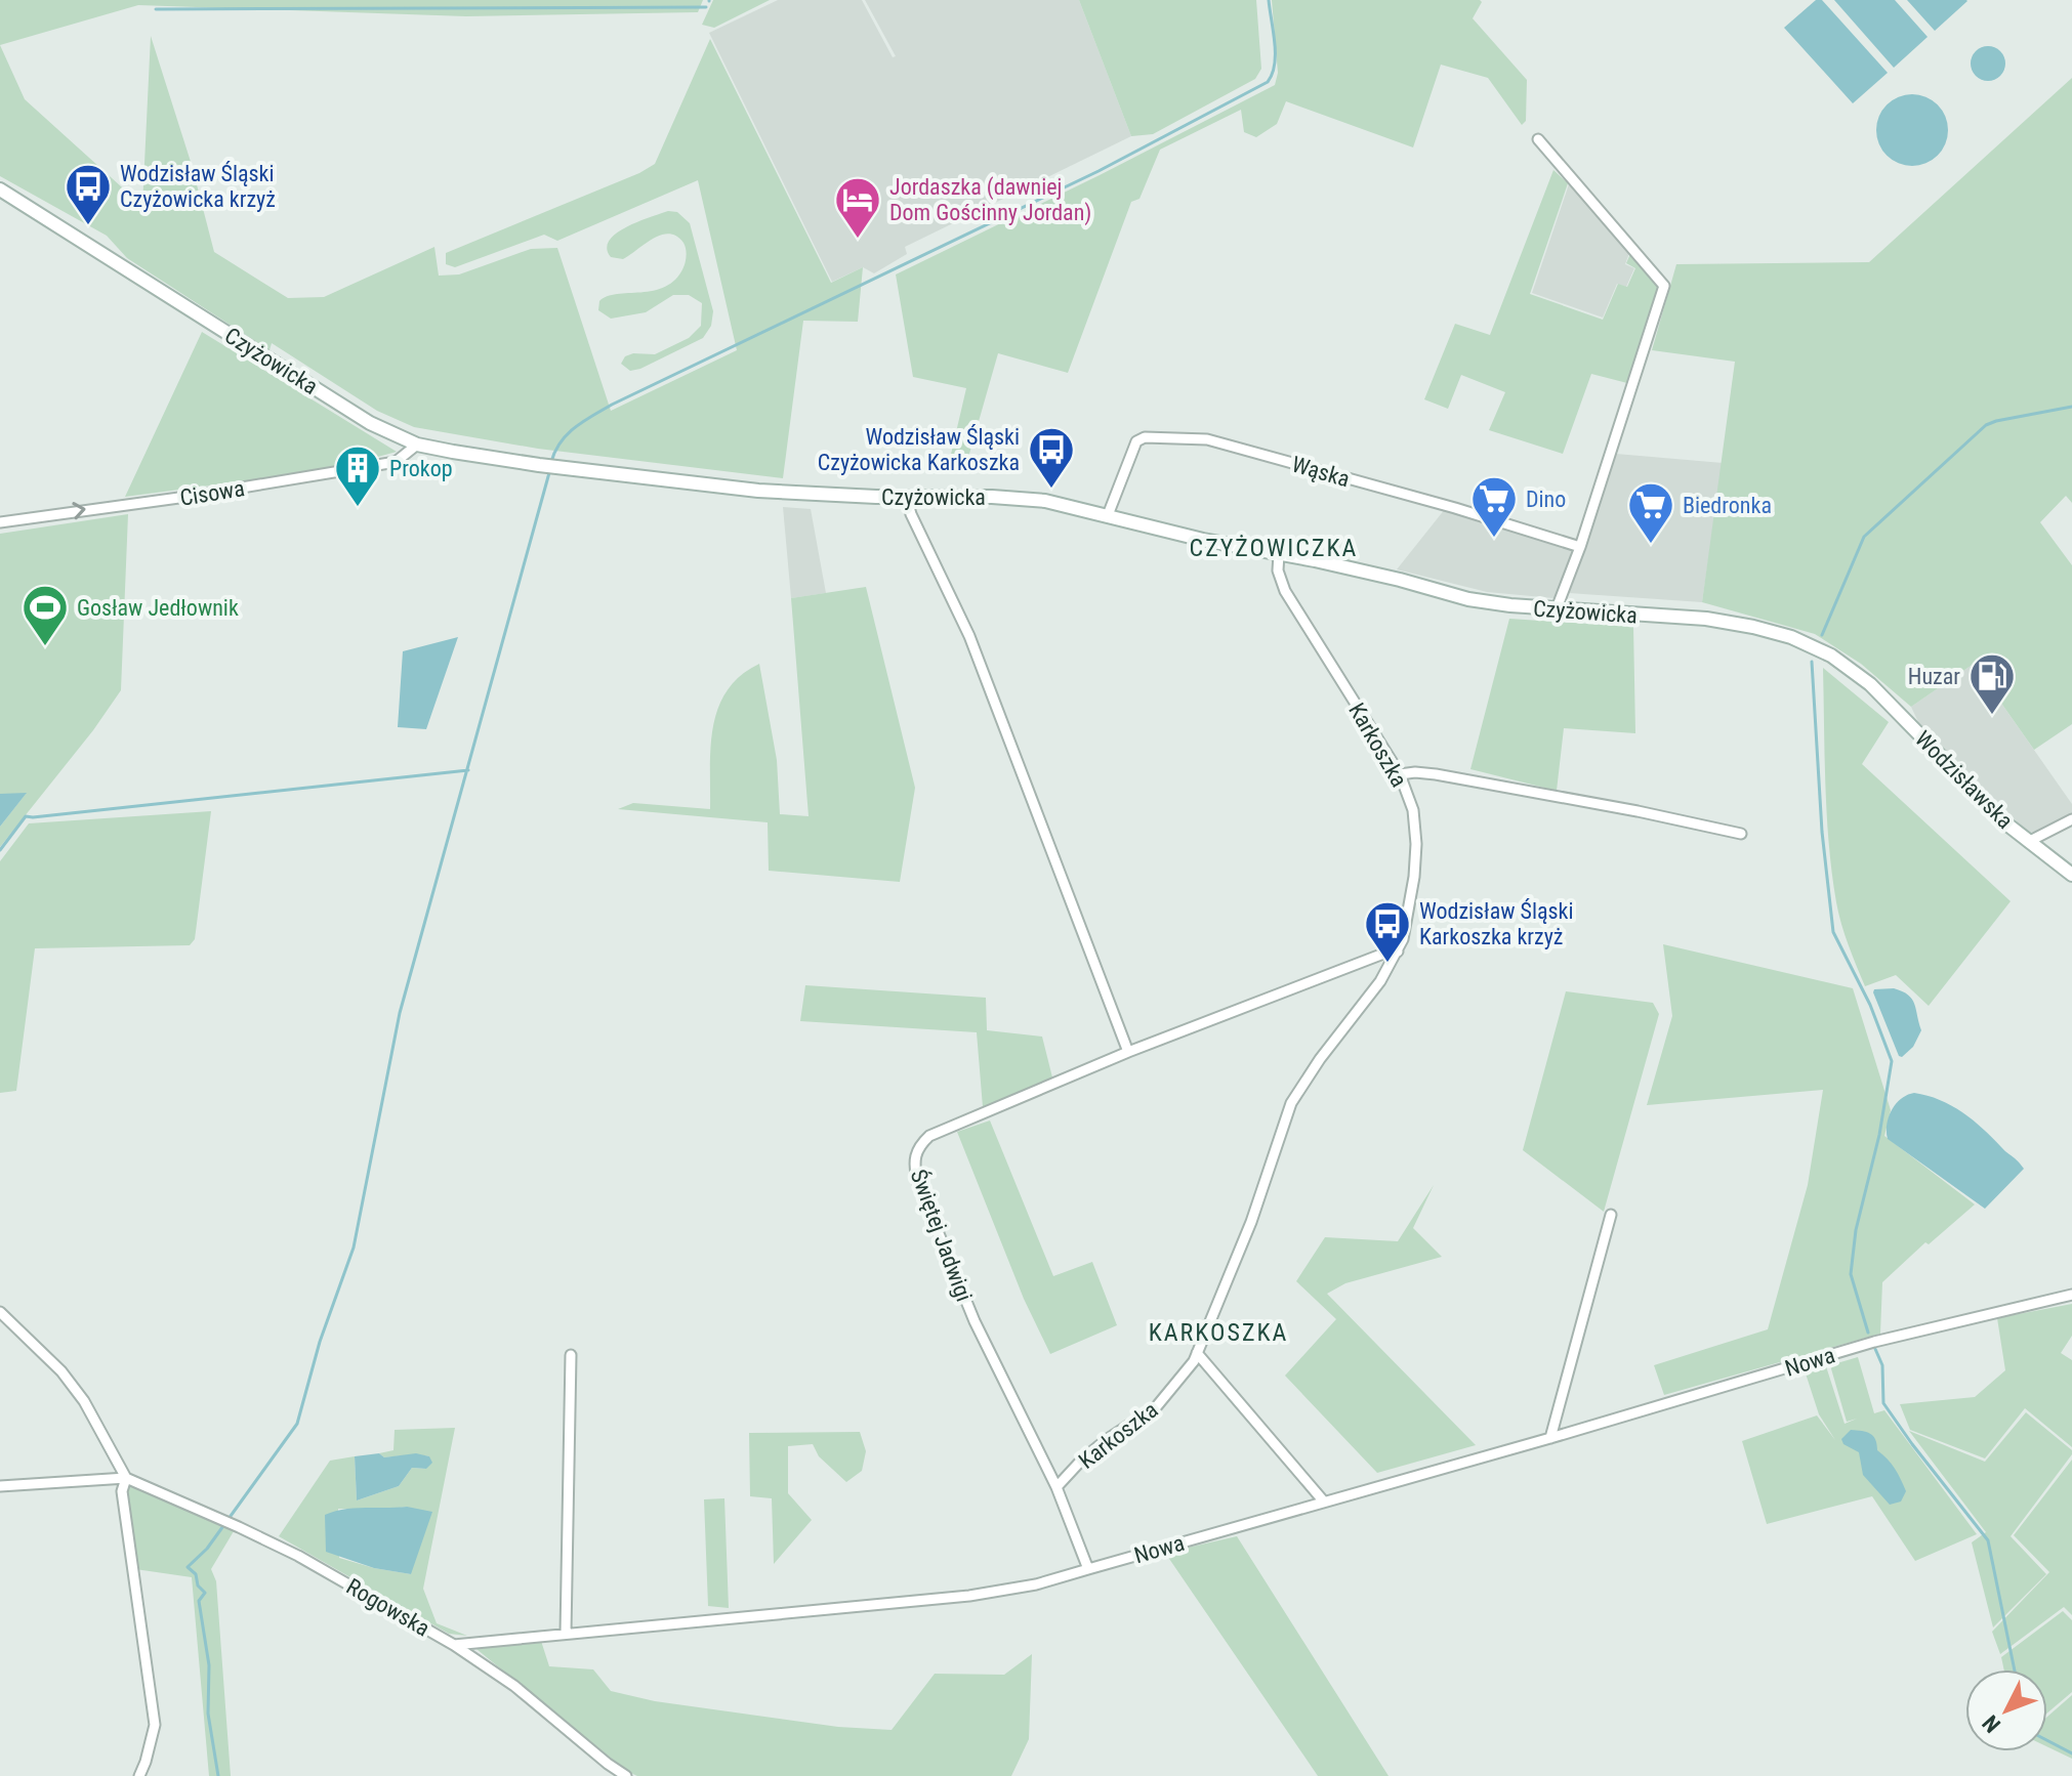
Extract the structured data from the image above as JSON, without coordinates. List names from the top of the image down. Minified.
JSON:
{"streets":{"street":["Czyżowicka","Wąska","Cisowa","Karkoszka","Wodzisławska","Świętej Jadwigi","Nowa","Rogowska"]},"crossings":[["Czyżowicka","Wąska"],["Czyżowicka","Cisowa"],["Czyżowicka","Karkoszka"],["Czyżowicka","Wodzisławska"],["Karkoszka","Świętej Jadwigi"]],"one_way":["Cisowa"],"districts":["CZYŻOWICZKA","KARKOSZKA"],"places":{"bus stop":["Wodzisław Śląski Czyżowicka krzyż","Wodzisław Śląski Czyżowicka Karkoszka","Wodzisław Śląski Karkoszka krzyż"],"hotel":["Jordaszka (dawniej Dom Gościnny Jordan)"],"building":["Prokop"],"supermarket":["Dino","Biedronka"],"sports":["Gosław Jedłownik"],"fuel station":["Huzar"]},"north":"bottom left"}
